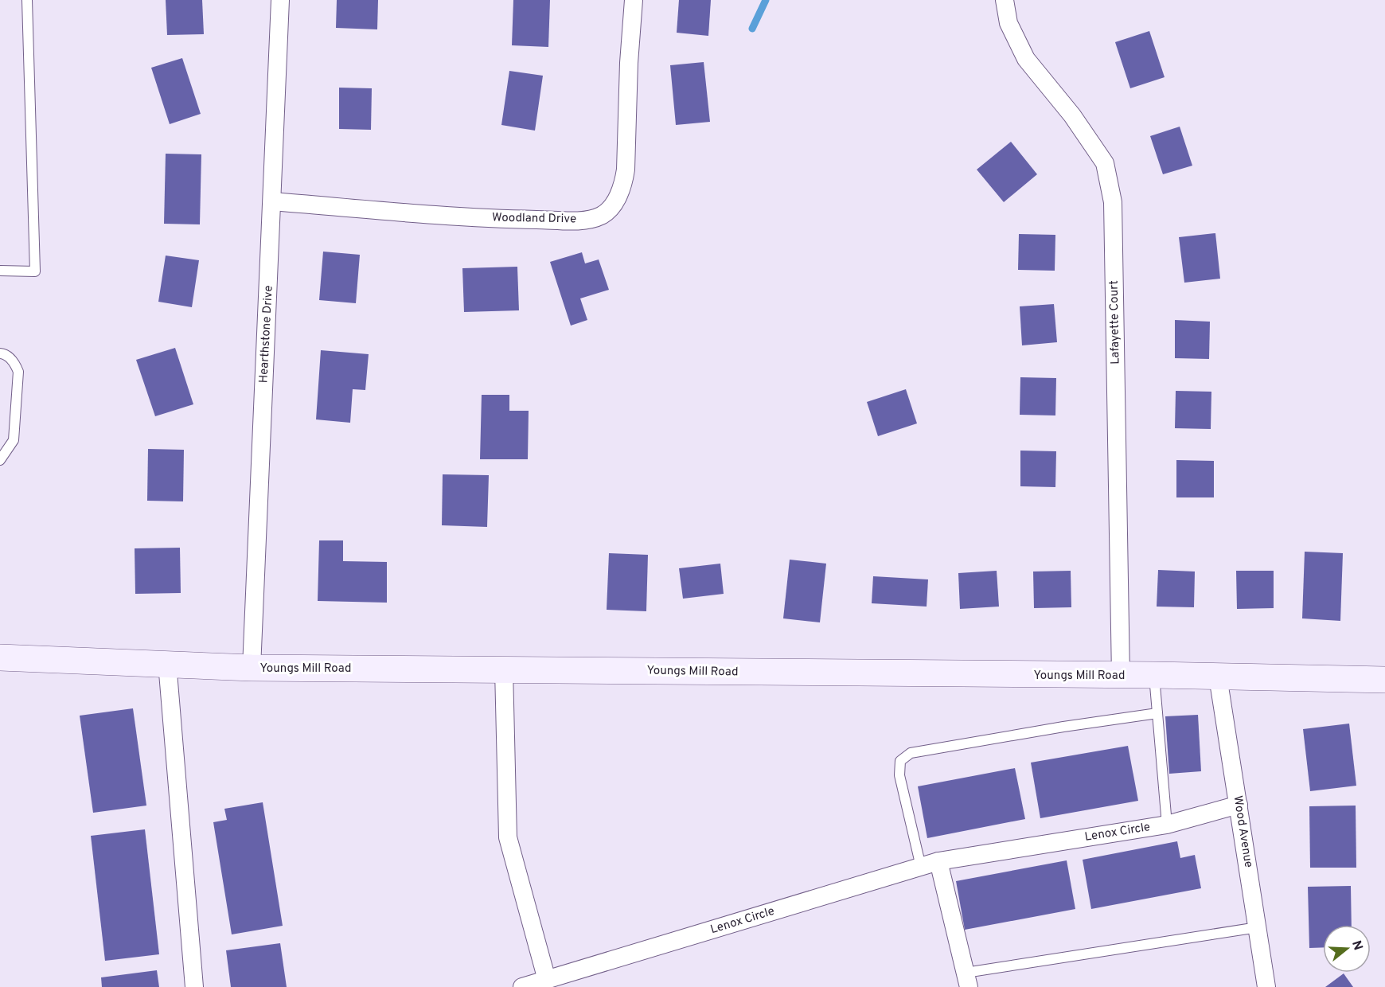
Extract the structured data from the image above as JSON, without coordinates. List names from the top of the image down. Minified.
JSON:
{"streets":{"street":["Woodland Drive","Lafayette Court","Hearthstone Drive","Youngs Mill Road","Wood Avenue","Lenox Circle"]},"crossings":[["Woodland Drive","Hearthstone Drive"],["Lafayette Court","Youngs Mill Road"],["Hearthstone Drive","Youngs Mill Road"],["Youngs Mill Road","Wood Avenue"],["Wood Avenue","Lenox Circle"]],"north":"right"}
